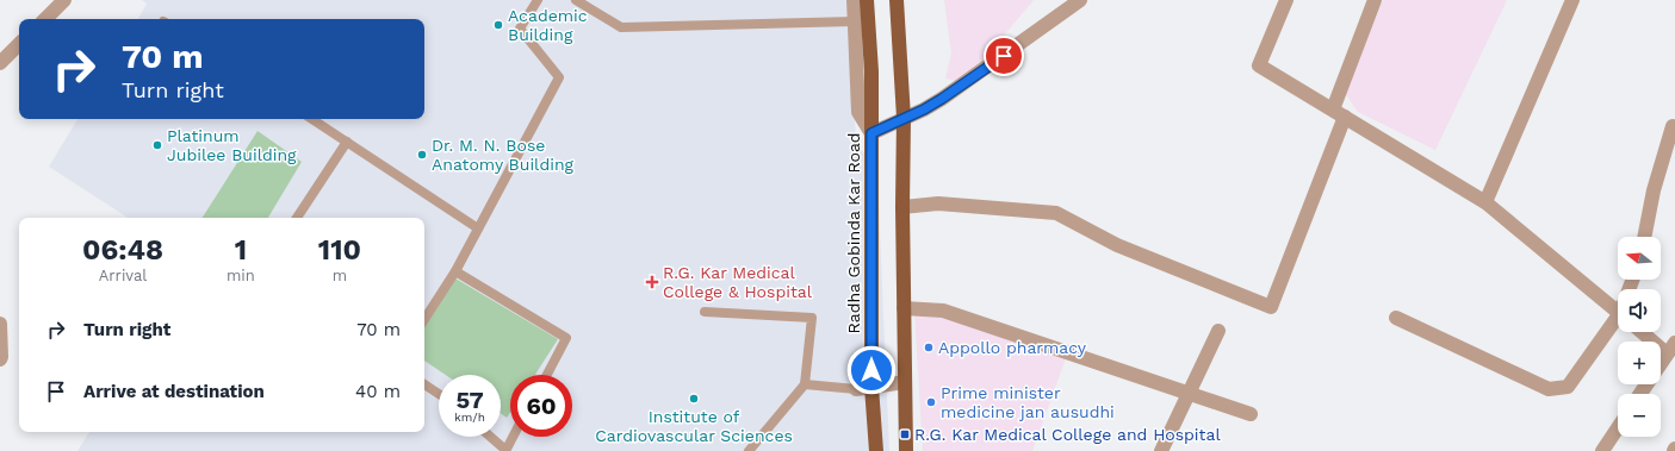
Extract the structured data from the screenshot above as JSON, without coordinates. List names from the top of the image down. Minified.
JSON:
{"streets":{"main road":["Radha Gobinda Kar Road"]},"places":{"other":["Academic Building","Platinum Jubilee Building","Dr. M. N. Bose Anatomy Building","Appollo pharmacy","Institute of Cardiovascular Sciences","Prime minister medicine jan ausudhi"],"health":["R.G. Kar Medical College & Hospital"],"transit":["R.G. Kar Medical College and Hospital"]},"north":"left","page":{"turn":["70 m","Turn right"],"eta":["06:48","Arrival","1","min","110","m"],"map_buttons":["+","−"],"list":[{"name":"Turn right","value":"70 m"},{"name":"Arrive at destination","value":"40 m"}],"speed":"57 km/h","limit":"60"}}
